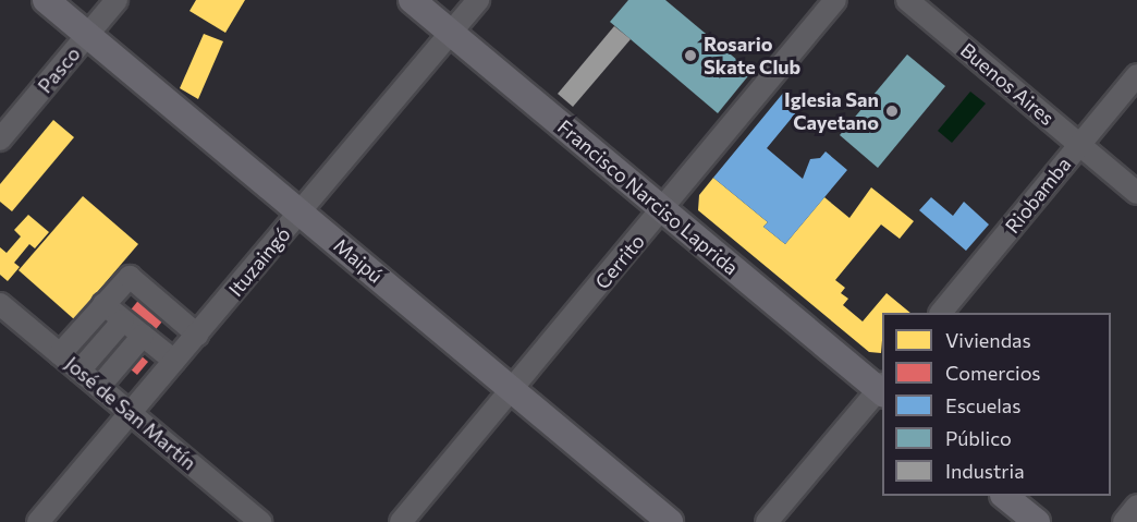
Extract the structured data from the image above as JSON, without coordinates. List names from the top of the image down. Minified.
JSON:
{"streets":{"main road":["Francisco Narciso Laprida","Maipú"],"street":["Pasco","Buenos Aires","Riobamba","Ituzaingó","Cerrito","José de San Martín"]},"crossings":[["Pasco","Maipú"],["Buenos Aires","Riobamba"],["Francisco Narciso Laprida","Ituzaingó"],["Francisco Narciso Laprida","Cerrito"],["Maipú","Ituzaingó"],["Maipú","Cerrito"],["Ituzaingó","José de San Martín"]],"places":["Rosario Skate Club","Iglesia San Cayetano"],"legend":["Viviendas","Comercios","Escuelas","Público","Industria"]}
